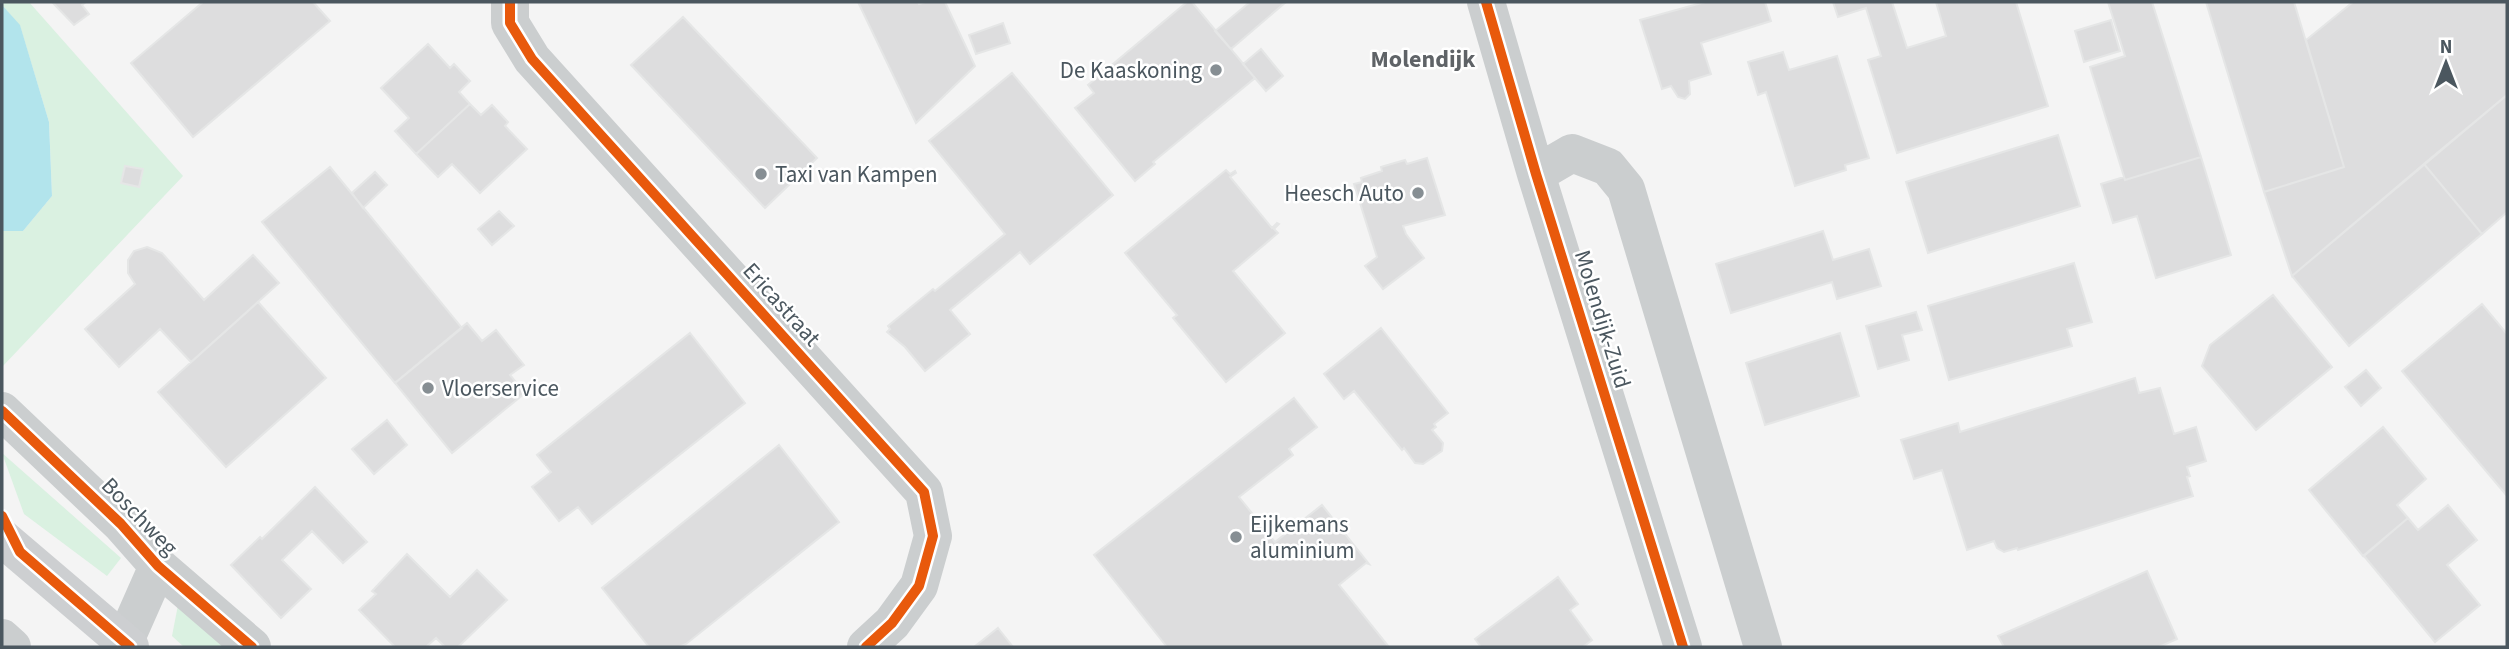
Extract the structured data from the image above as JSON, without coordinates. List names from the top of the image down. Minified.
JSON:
{"streets":{"street":["Ericastraat","Molendijk-Zuid","Boschweg"]},"districts":["Molendijk"],"places":["De Kaaskoning","Taxi van Kampen","Heesch Auto","Vloerservice","Eijkemans aluminium"],"north":"top"}
